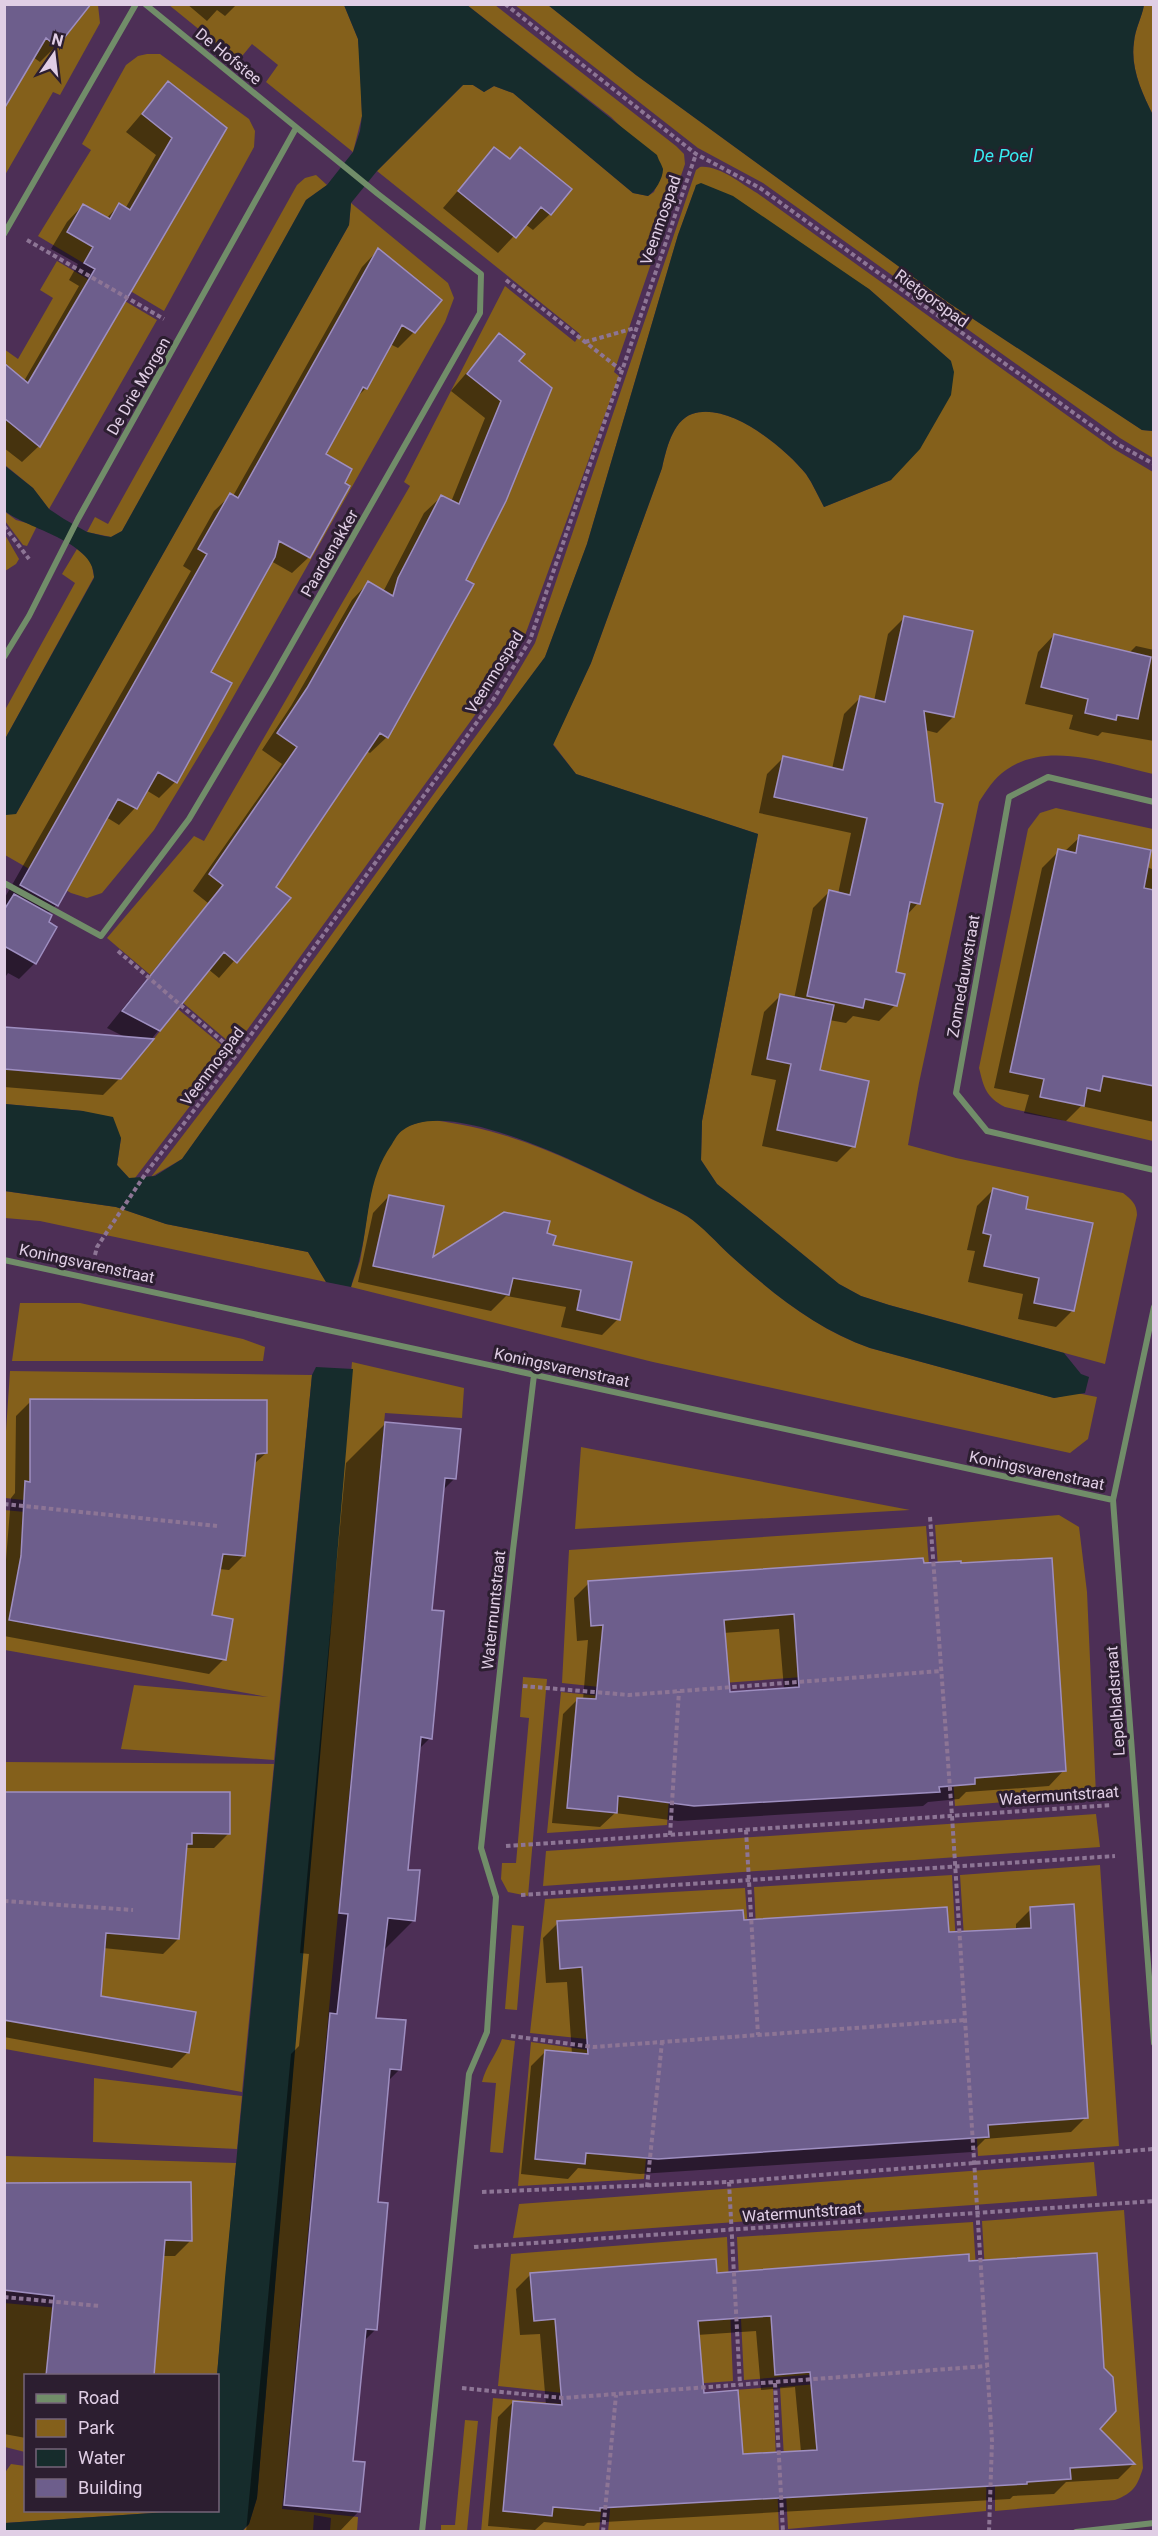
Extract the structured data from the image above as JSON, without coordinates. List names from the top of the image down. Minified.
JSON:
{"streets":{"street":["De Hofstee","De Drie Morgen","Paardenakker","Zonnedauwstraat","Koningsvarenstraat","Watermuntstraat","Lepelbladstraat"],"path":["Veenmospad","Rietgorspad"]},"crossings":[["De Hofstee","De Drie Morgen"],["Veenmospad","Rietgorspad"],["Veenmospad","Koningsvarenstraat"],["Koningsvarenstraat","Watermuntstraat"],["Koningsvarenstraat","Lepelbladstraat"],["Watermuntstraat","Lepelbladstraat"]],"water":["De Poel"],"legend":["Road","Park","Water","Building"],"north":"top"}
